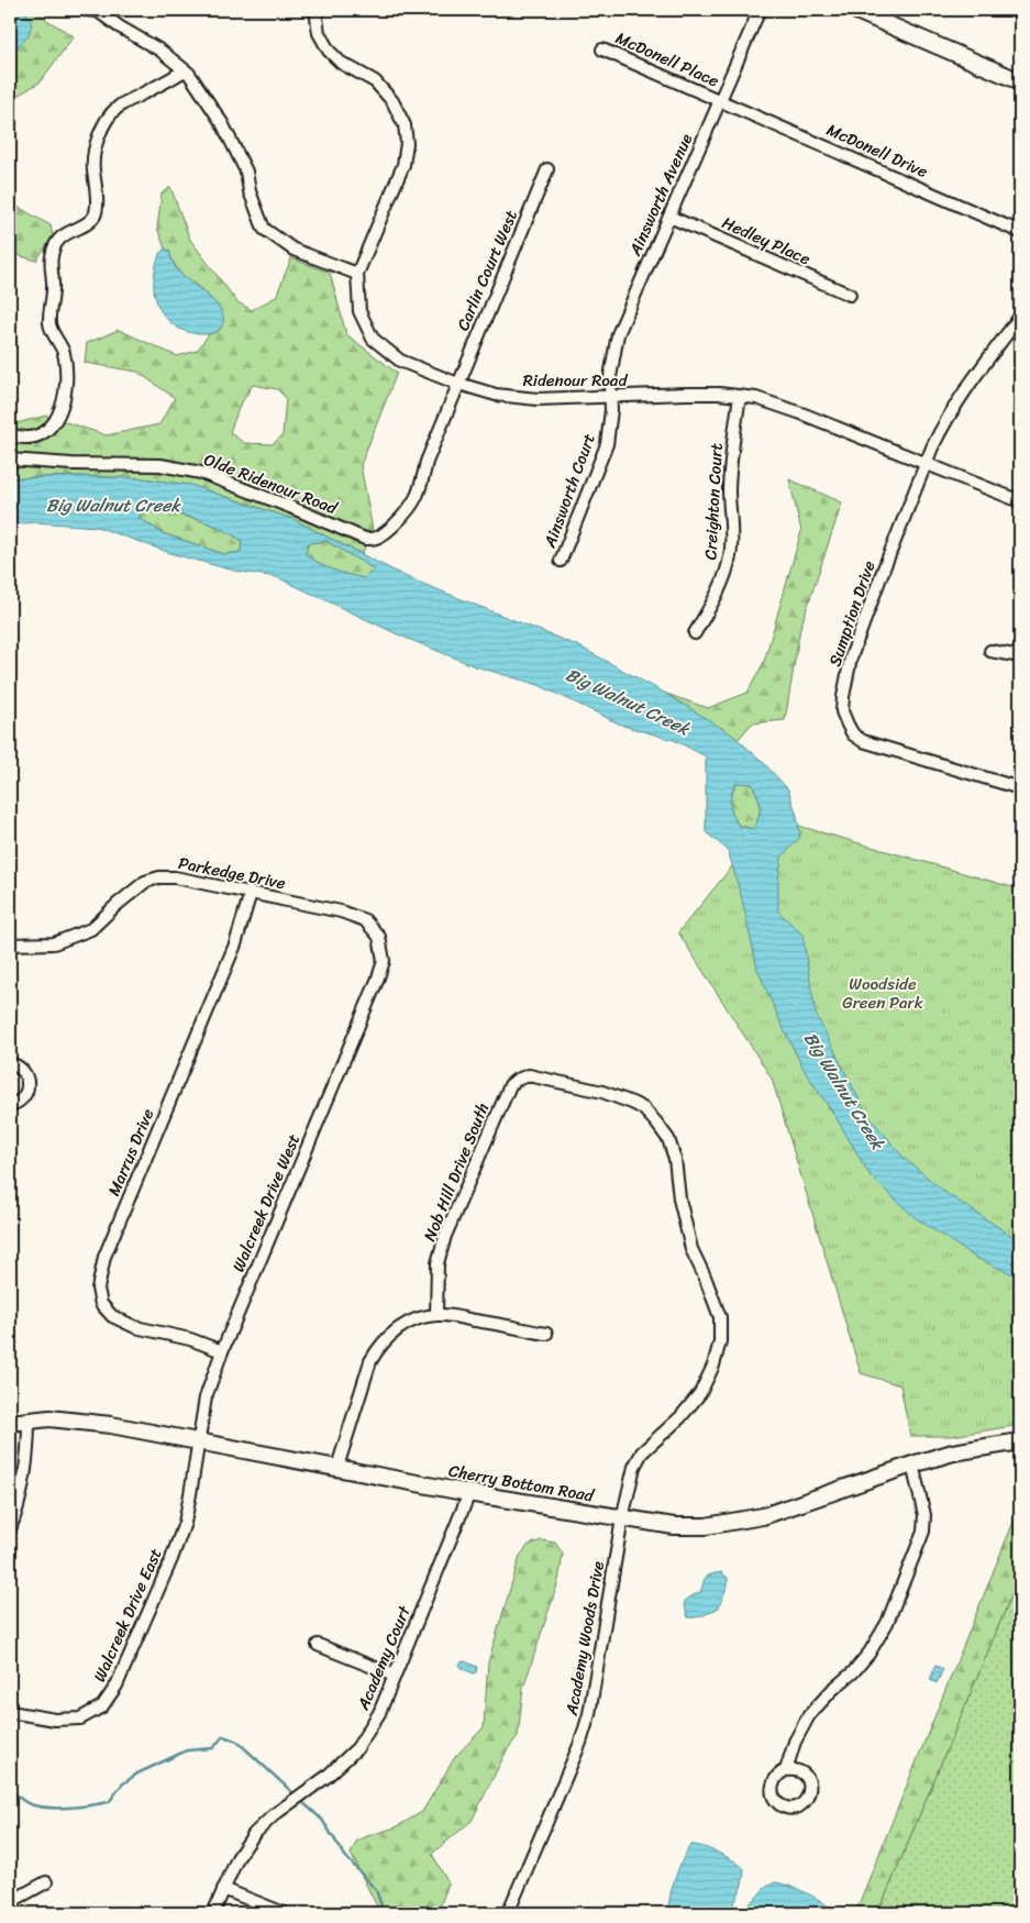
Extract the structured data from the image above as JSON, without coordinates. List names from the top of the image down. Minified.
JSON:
{"streets":{"main road":["Cherry Bottom Road"],"street":["McDonell Place","McDonell Drive","Ainsworth Avenue","Hedley Place","Carlin Court West","Ridenour Road","Olde Ridenour Road","Ainsworth Court","Creighton Court","Sumption Drive","Parkedge Drive","Marrus Drive","Nob Hill Drive South","Walcreek Drive West","Walcreek Drive East","Academy Woods Drive","Academy Court"]},"crossings":[["McDonell Place","McDonell Drive"],["McDonell Place","Ainsworth Avenue"],["McDonell Drive","Ainsworth Avenue"],["Ainsworth Avenue","Hedley Place"],["Ainsworth Avenue","Ridenour Road"],["Ainsworth Avenue","Ainsworth Court"],["Carlin Court West","Ridenour Road"],["Carlin Court West","Olde Ridenour Road"],["Ridenour Road","Ainsworth Court"],["Ridenour Road","Creighton Court"],["Ridenour Road","Sumption Drive"],["Parkedge Drive","Marrus Drive"],["Parkedge Drive","Walcreek Drive West"],["Marrus Drive","Walcreek Drive West"],["Nob Hill Drive South","Academy Woods Drive"],["Walcreek Drive West","Cherry Bottom Road"],["Walcreek Drive West","Walcreek Drive East"],["Cherry Bottom Road","Walcreek Drive East"],["Cherry Bottom Road","Academy Woods Drive"],["Cherry Bottom Road","Academy Court"]],"water":["Big Walnut Creek"],"parks":["Woodside Green Park"]}
